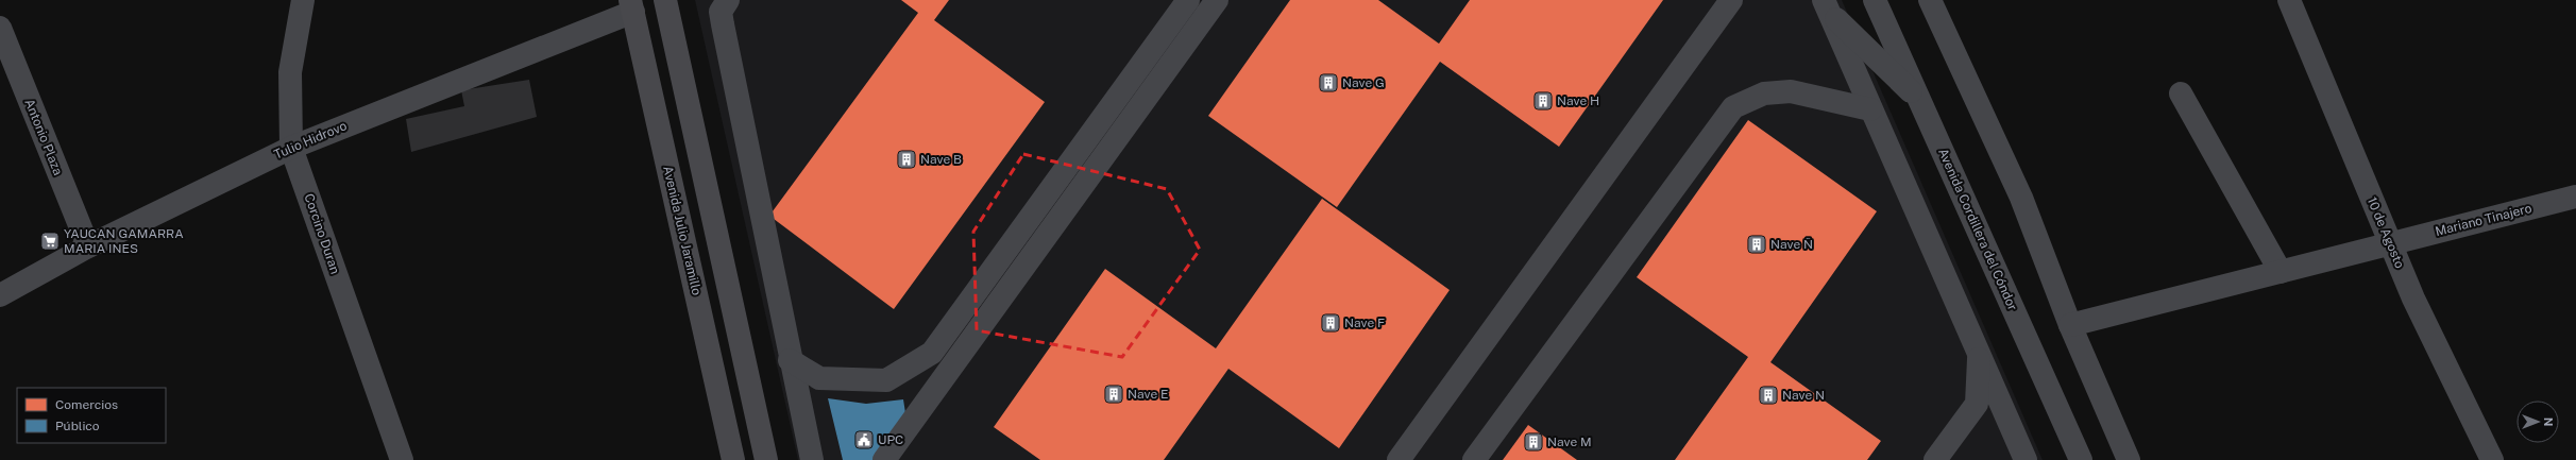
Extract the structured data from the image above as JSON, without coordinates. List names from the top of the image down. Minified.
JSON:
{"streets":{"main road":["Avenida Julio Jaramillo"],"street":["Antonio Plaza","Tulio Hidrovo","Mariano Tinajero","Avenida Cordillera del Cóndor","10 de Agosto","Corcino Duran"]},"crossings":[["Antonio Plaza","Tulio Hidrovo"],["Tulio Hidrovo","Avenida Julio Jaramillo"],["Tulio Hidrovo","Corcino Duran"],["Mariano Tinajero","10 de Agosto"]],"places":{"building":["Nave G","Nave H","Nave B","Nave Ñ","Nave F","Nave E","Nave N","Nave M"],"supermarket":["YAUCAN GAMARRA MARIA INES"],"public building":["UPC"]},"legend":["Comercios","Público"],"north":"right"}
